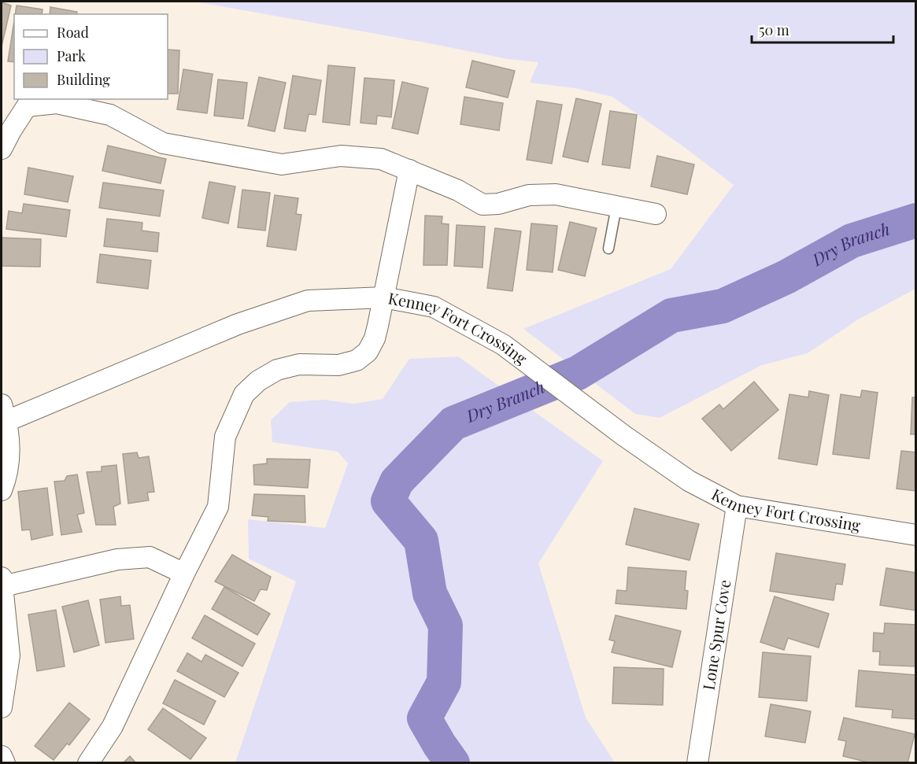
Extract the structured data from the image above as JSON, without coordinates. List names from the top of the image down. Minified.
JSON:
{"streets":{"street":["Kenney Fort Crossing","Lone Spur Cove"]},"crossings":[["Kenney Fort Crossing","Lone Spur Cove"]],"water":["Dry Branch"],"legend":["Road","Park","Building"],"scale_bar":"50 m"}
